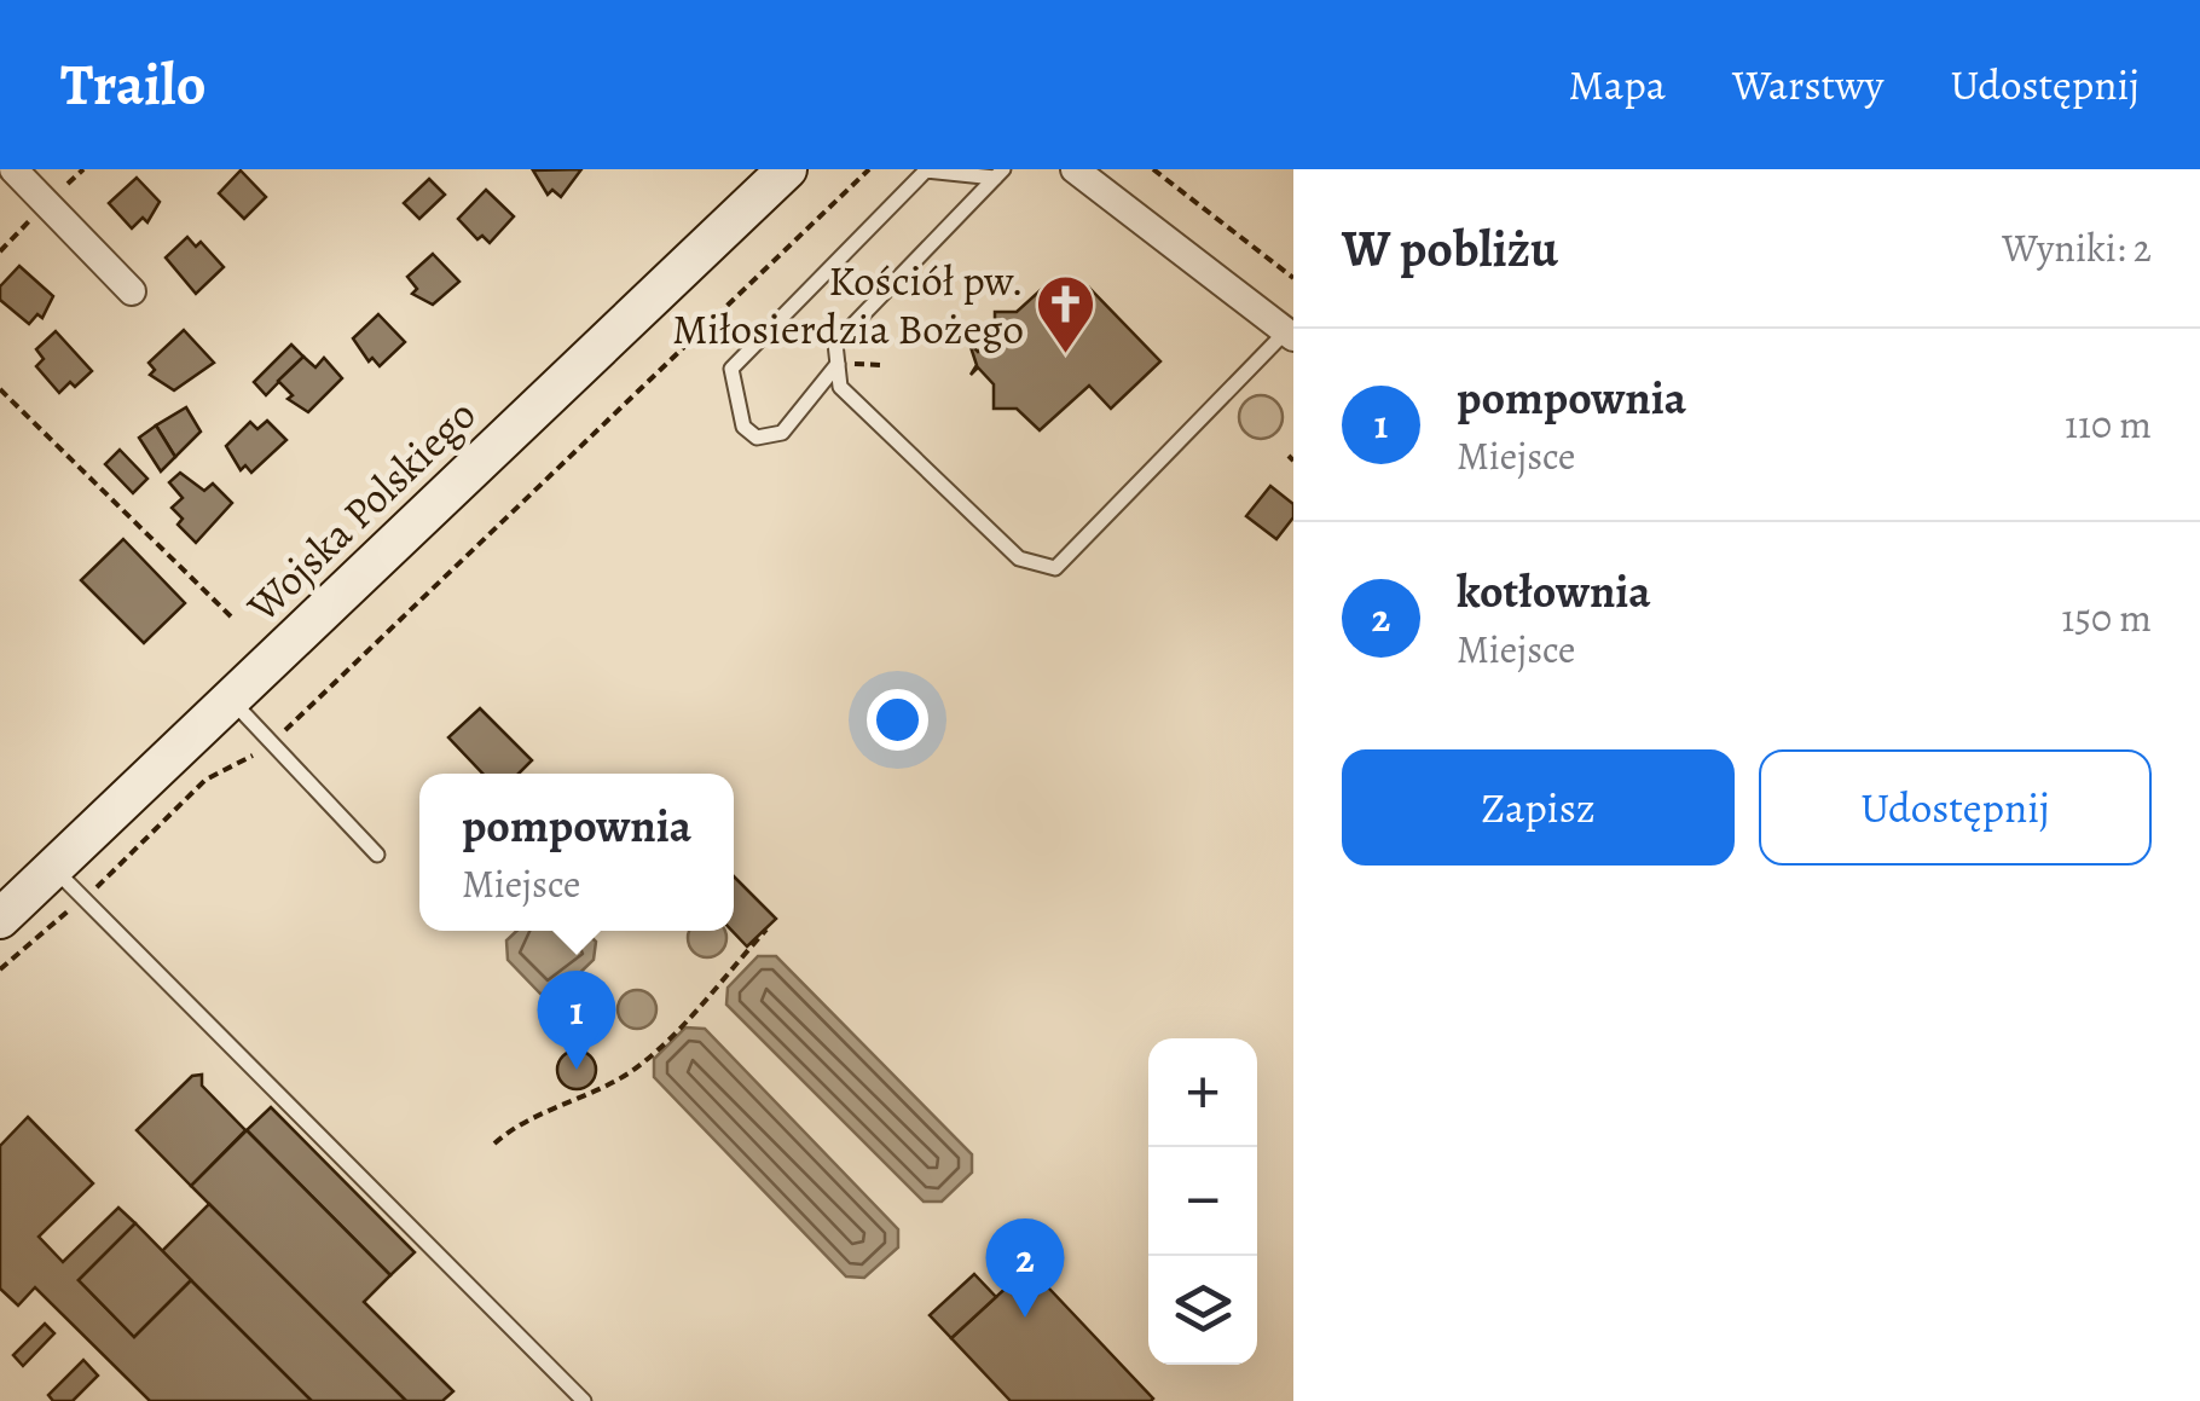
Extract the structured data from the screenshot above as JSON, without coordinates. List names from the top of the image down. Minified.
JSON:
{"streets":{"main road":["Wojska Polskiego"]},"places":{"church":["Kościół pw. Miłosierdzia Bożego"]},"page":{"header":"Trailo","nav":["Mapa","Warstwy","Udostępnij"],"heading":["W pobliżu","Wyniki: 2"],"list":[{"mark":"1","name":"pompownia","note":"Miejsce","value":"110 m"},{"mark":"2","name":"kotłownia","note":"Miejsce","value":"150 m"}],"buttons":["Zapisz","Udostępnij"],"popup":["pompownia","Miejsce"],"pins":["1","2"],"map_buttons":["+","−"]}}
